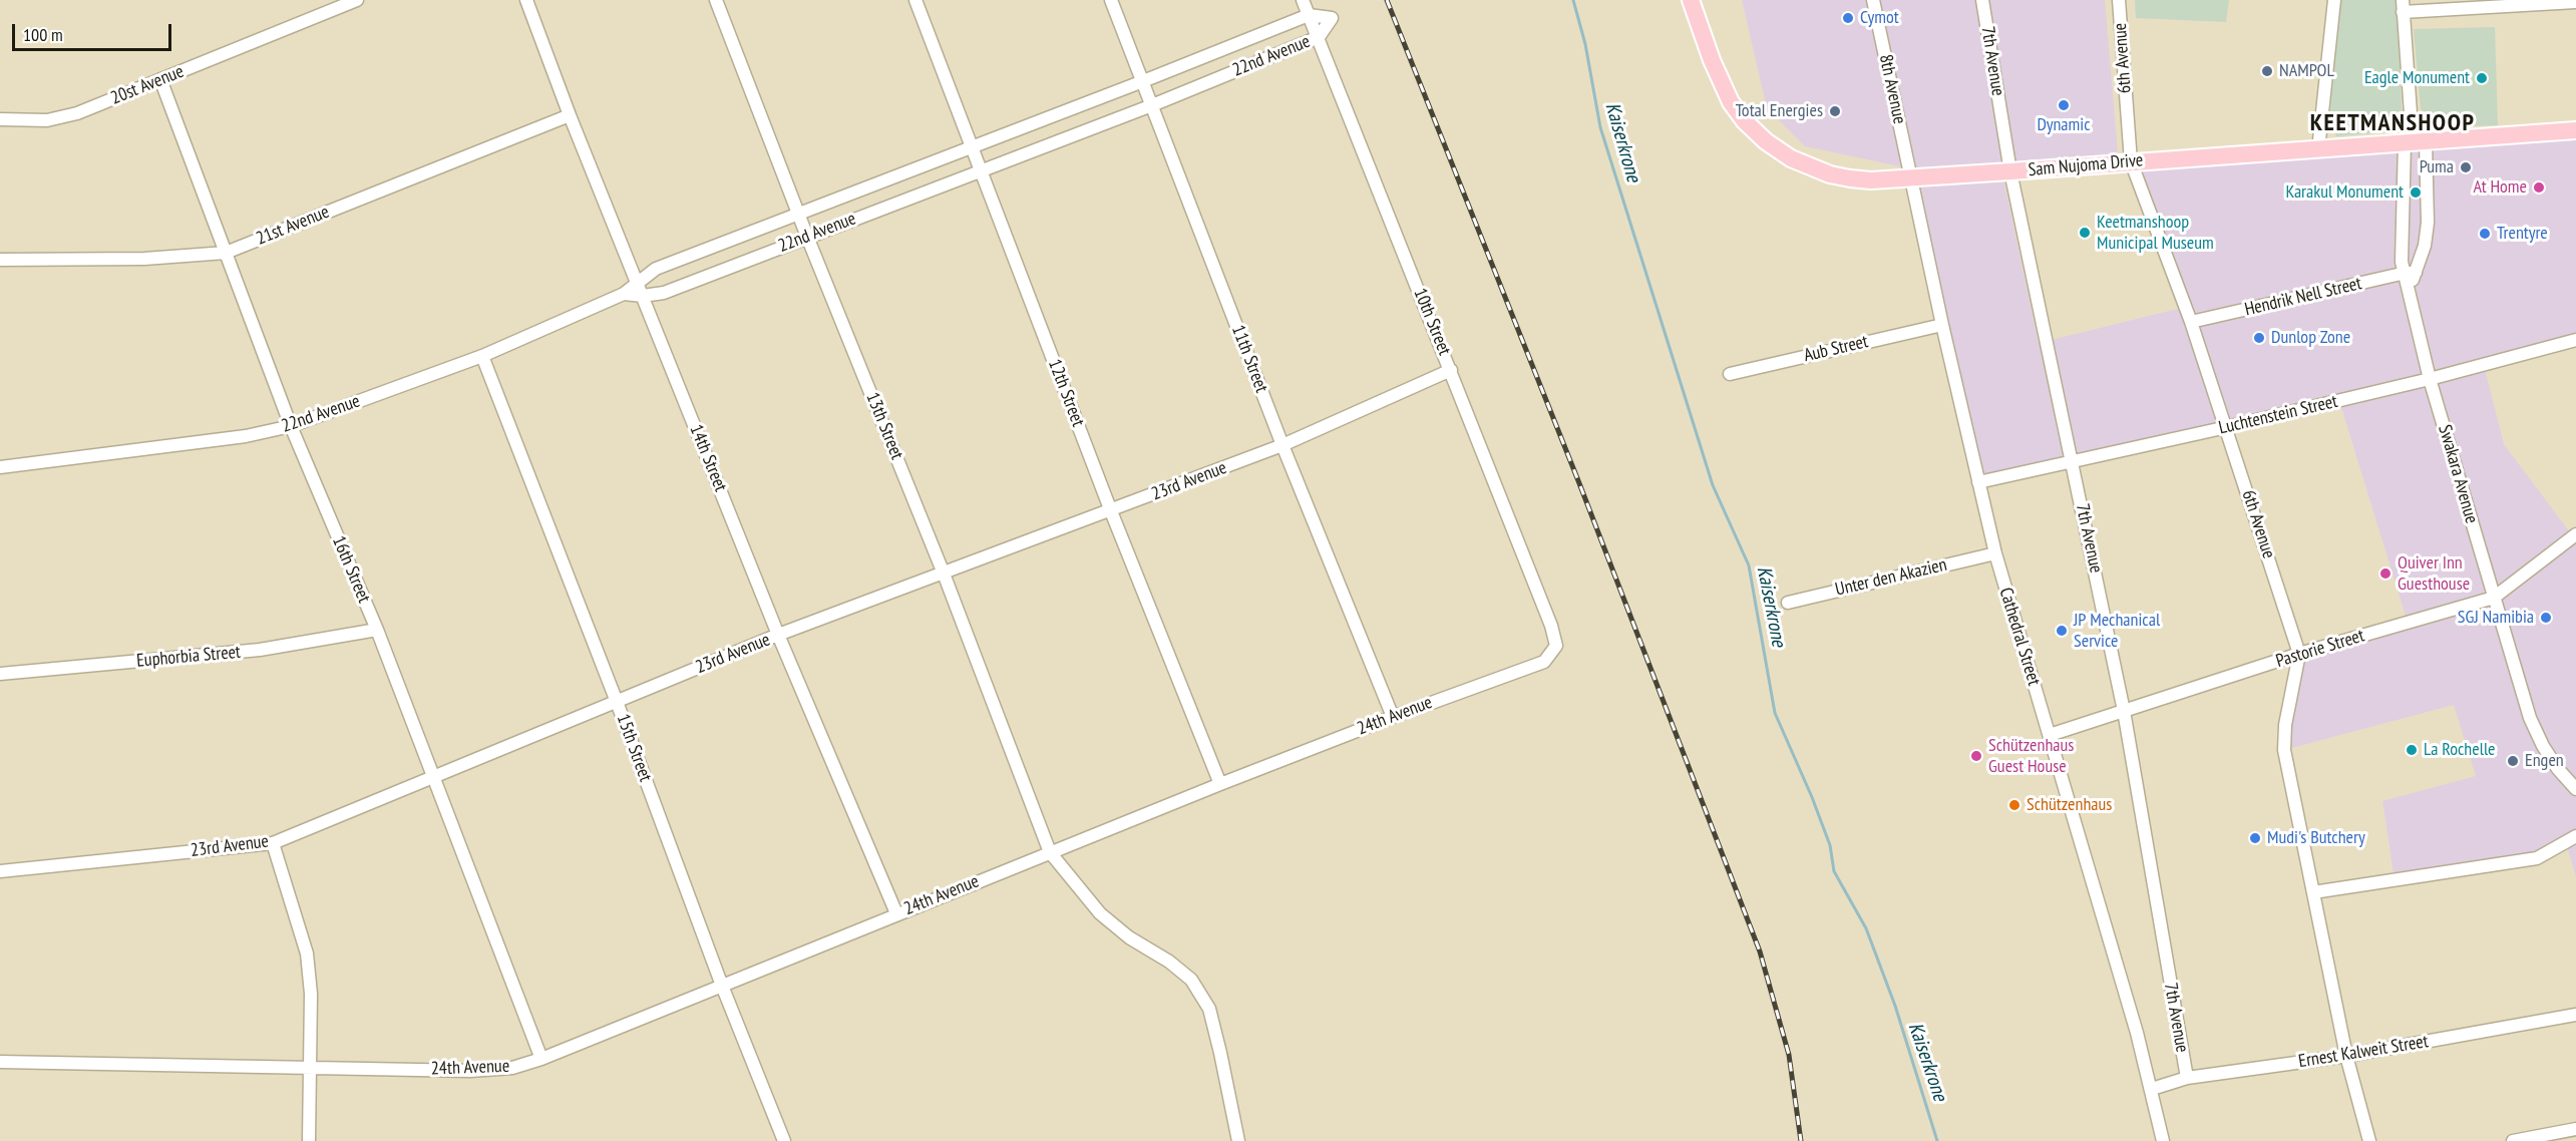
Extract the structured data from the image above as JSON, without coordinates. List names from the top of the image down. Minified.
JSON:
{"streets":{"main road":["Sam Nujoma Drive"],"street":["22nd Avenue","6th Avenue","7th Avenue","20st Avenue","8th Avenue","21st Avenue","Hendrik Nell Street","10th Street","Aub Street","11th Street","12th Street","Luchtenstein Street","13th Street","14th Street","Swakara Avenue","23rd Avenue","16th Street","Unter den Akazien","Cathedral Street","Pastorie Street","Euphorbia Street","24th Avenue","15th Street","Ernest Kalweit Street"]},"crossings":[["22nd Avenue","10th Street"],["22nd Avenue","11th Street"],["22nd Avenue","12th Street"],["22nd Avenue","13th Street"],["22nd Avenue","14th Street"],["22nd Avenue","16th Street"],["22nd Avenue","15th Street"],["6th Avenue","Sam Nujoma Drive"],["6th Avenue","Hendrik Nell Street"],["6th Avenue","Luchtenstein Street"],["6th Avenue","Pastorie Street"],["6th Avenue","Ernest Kalweit Street"],["7th Avenue","Sam Nujoma Drive"],["7th Avenue","Luchtenstein Street"],["7th Avenue","Pastorie Street"],["7th Avenue","Ernest Kalweit Street"],["20st Avenue","16th Street"],["8th Avenue","Sam Nujoma Drive"],["8th Avenue","Cathedral Street"],["Sam Nujoma Drive","Swakara Avenue"],["Sam Nujoma Drive","Cathedral Street"],["21st Avenue","14th Street"],["21st Avenue","16th Street"],["Hendrik Nell Street","Swakara Avenue"],["10th Street","23rd Avenue"],["10th Street","24th Avenue"],["Aub Street","Cathedral Street"],["11th Street","23rd Avenue"],["11th Street","24th Avenue"],["12th Street","23rd Avenue"],["12th Street","24th Avenue"],["Luchtenstein Street","Swakara Avenue"],["Luchtenstein Street","Cathedral Street"],["13th Street","23rd Avenue"],["13th Street","24th Avenue"],["14th Street","23rd Avenue"],["14th Street","24th Avenue"],["Swakara Avenue","Pastorie Street"],["23rd Avenue","16th Street"],["23rd Avenue","15th Street"],["16th Street","Euphorbia Street"],["16th Street","24th Avenue"],["Unter den Akazien","Cathedral Street"],["Cathedral Street","Pastorie Street"],["Cathedral Street","Ernest Kalweit Street"],["24th Avenue","15th Street"]],"districts":["KEETMANSHOOP"],"water":["Kaiserkrone"],"places":["Cymot","NAMPOL","Eagle Monument","Dynamic","Total Energies","Puma","At Home","Karakul Monument","Keetmanshoop Municipal Museum","Trentyre","Dunlop Zone","Quiver Inn Guesthouse","SGJ Namibia","JP Mechanical Service","La Rochelle","Schützenhaus Guest House","Engen","Schützenhaus","Mudi's Butchery"],"scale_bar":"100 m"}
